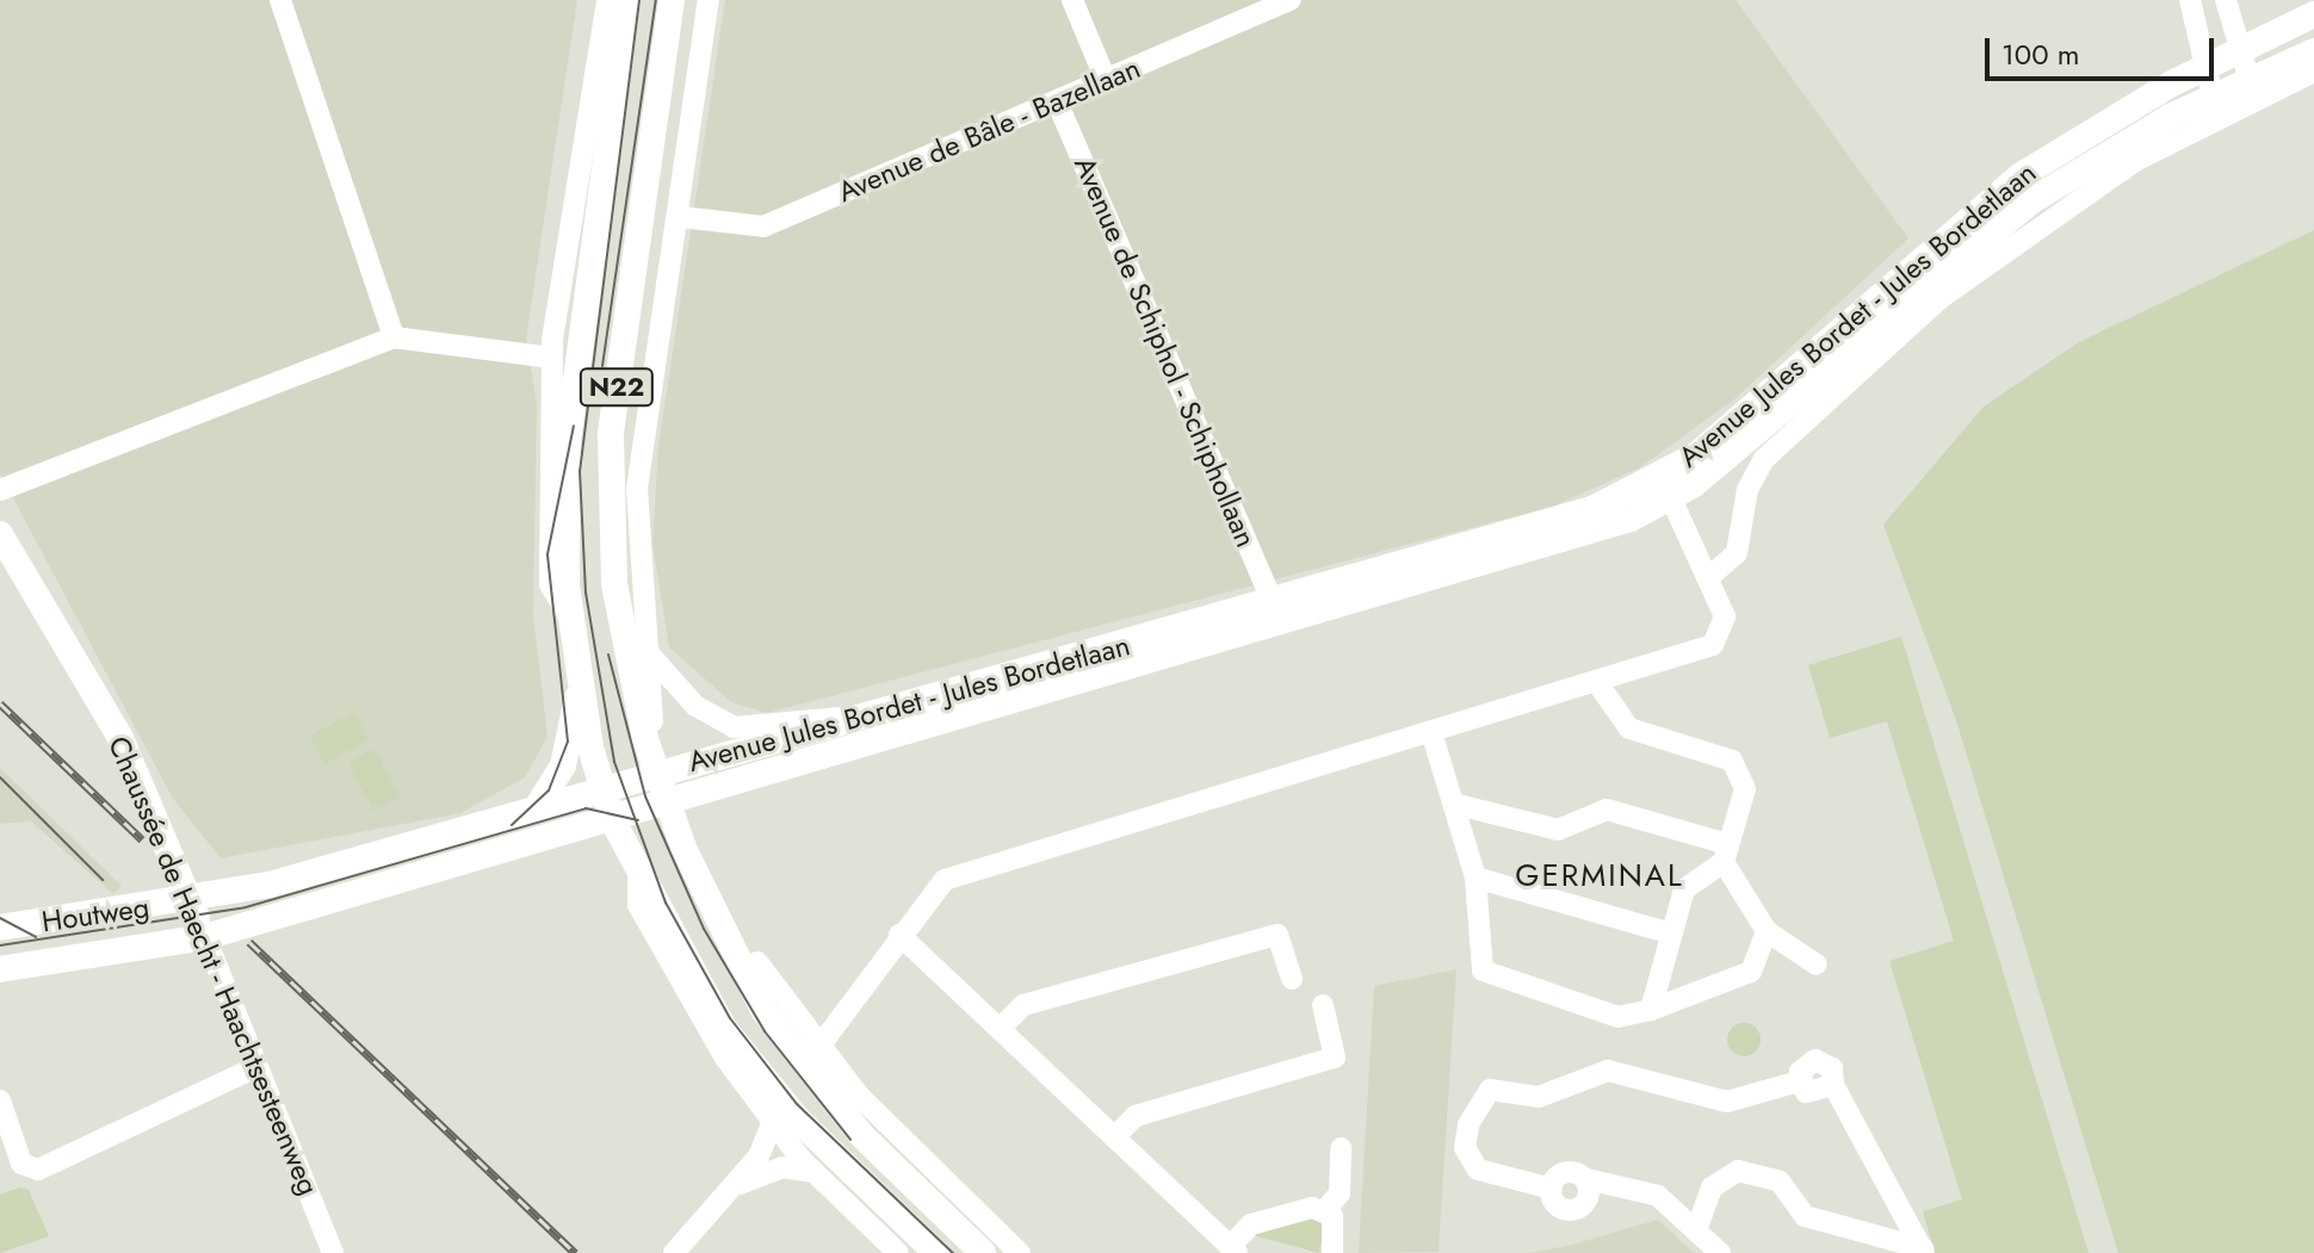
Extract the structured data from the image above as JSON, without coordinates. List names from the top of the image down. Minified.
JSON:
{"streets":{"main road":["Avenue Jules Bordet - Jules Bordetlaan","N22","Houtweg","Chaussée de Haecht - Haachtsesteenweg"],"street":["Avenue de Bâle - Bazellaan","Avenue de Schiphol - Schiphollaan"]},"crossings":[["Avenue de Bâle - Bazellaan","Avenue de Schiphol - Schiphollaan"],["Avenue Jules Bordet - Jules Bordetlaan","Avenue de Schiphol - Schiphollaan"],["Avenue Jules Bordet - Jules Bordetlaan","N22"],["Houtweg","Chaussée de Haecht - Haachtsesteenweg"]],"districts":["GERMINAL"],"scale_bar":"100 m"}
